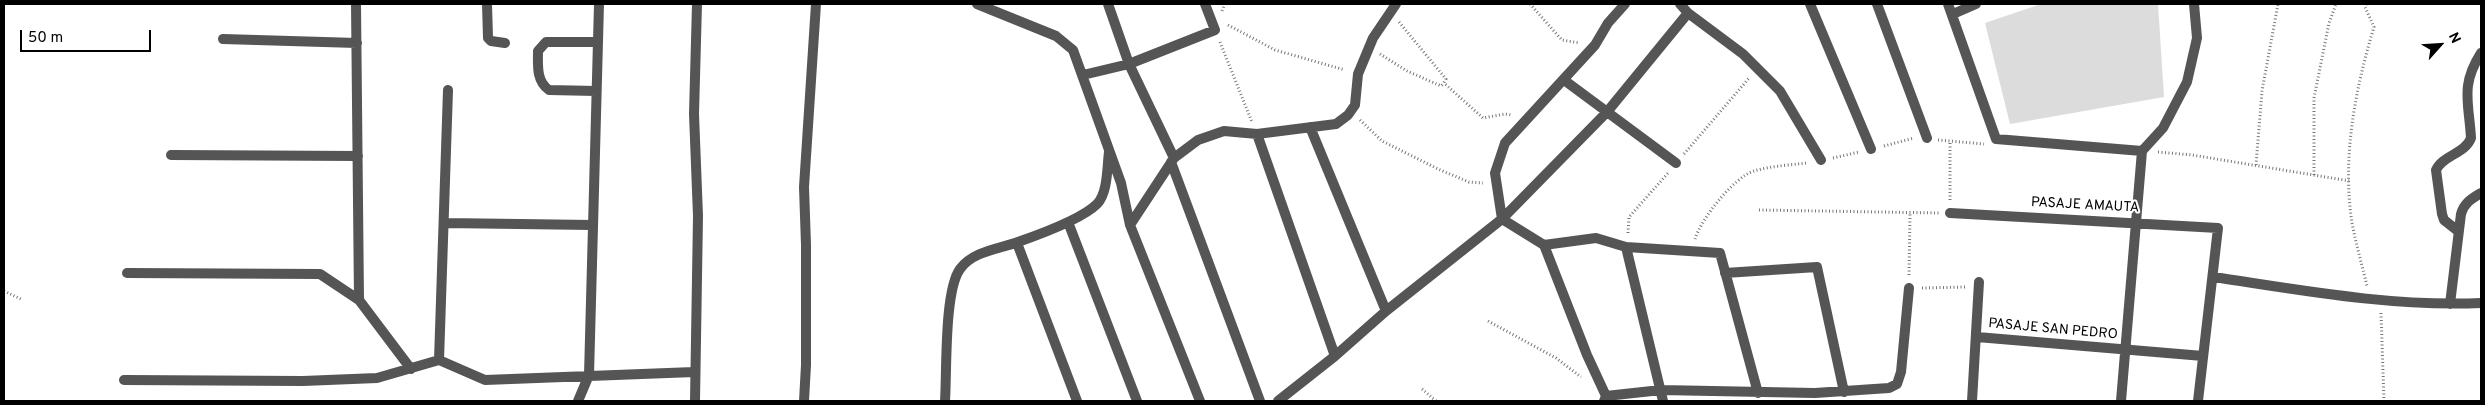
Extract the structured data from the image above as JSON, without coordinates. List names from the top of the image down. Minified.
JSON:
{"streets":{"street":["PASAJE AMAUTA","PASAJE SAN PEDRO"]},"scale_bar":"50 m","north":"top right"}
